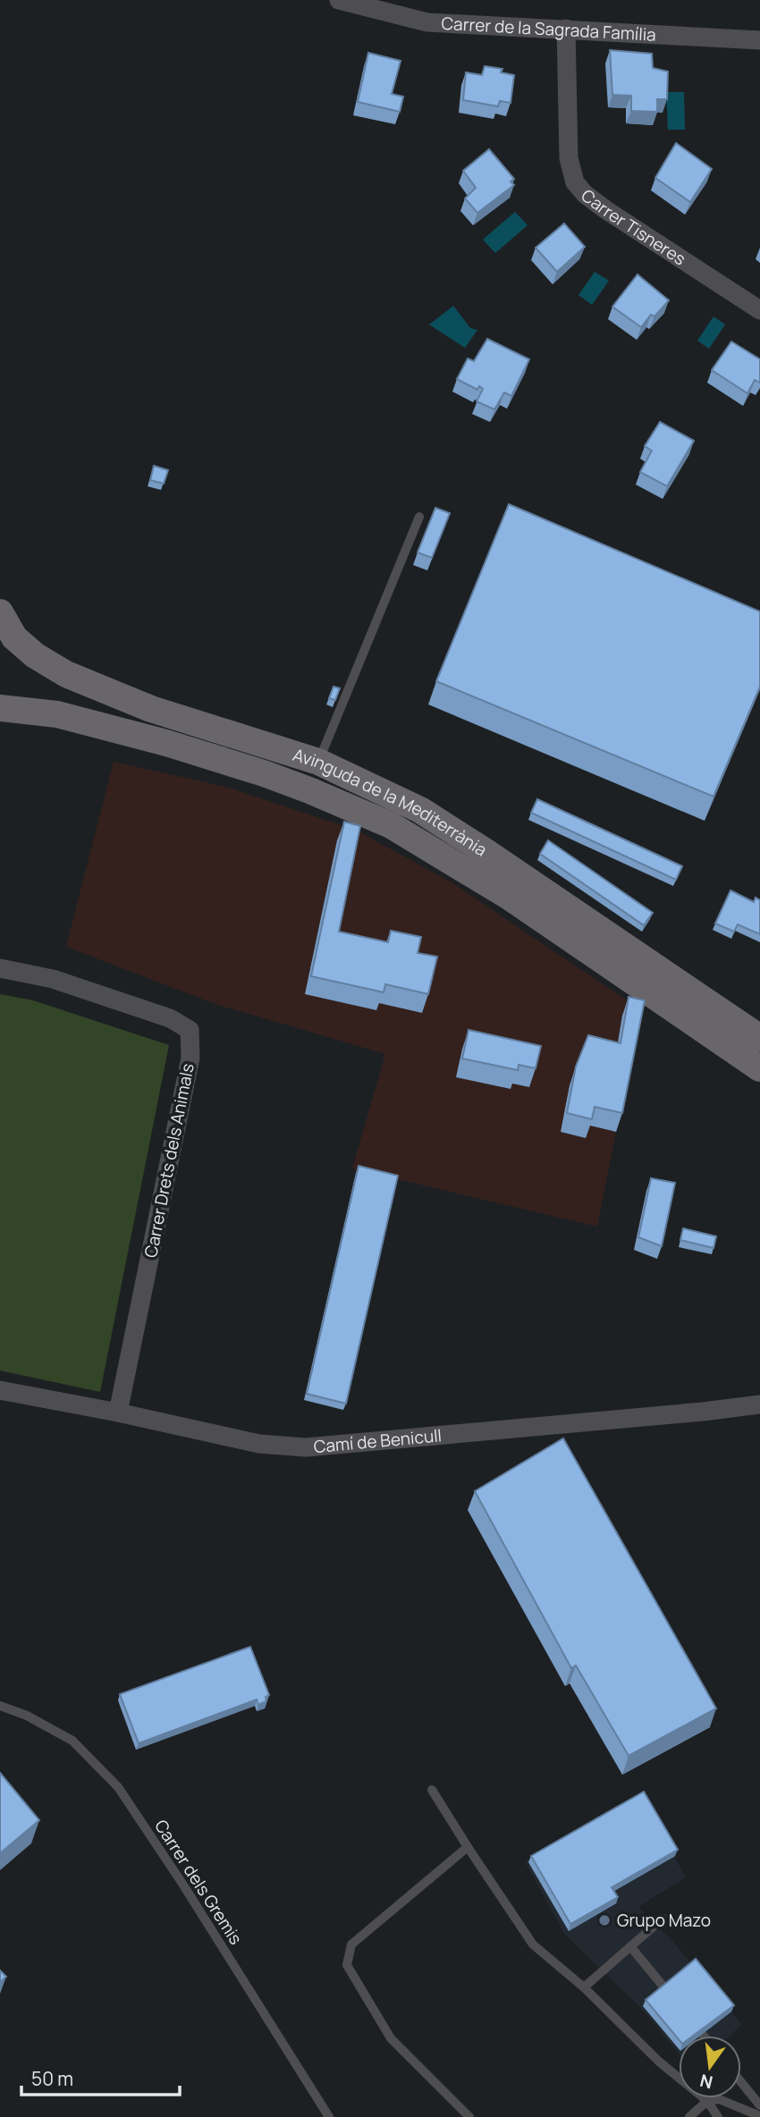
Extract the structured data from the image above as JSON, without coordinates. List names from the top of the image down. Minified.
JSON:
{"streets":{"main road":["Avinguda de la Mediterrània"],"street":["Carrer de la Sagrada Família","Carrer Tisneres","Carrer Drets dels Animals","Camí de Benicull"],"lane":["Carrer dels Gremis"]},"crossings":[["Carrer de la Sagrada Família","Carrer Tisneres"],["Carrer Drets dels Animals","Camí de Benicull"]],"places":["Grupo Mazo"],"scale_bar":"50 m","north":"bottom"}
